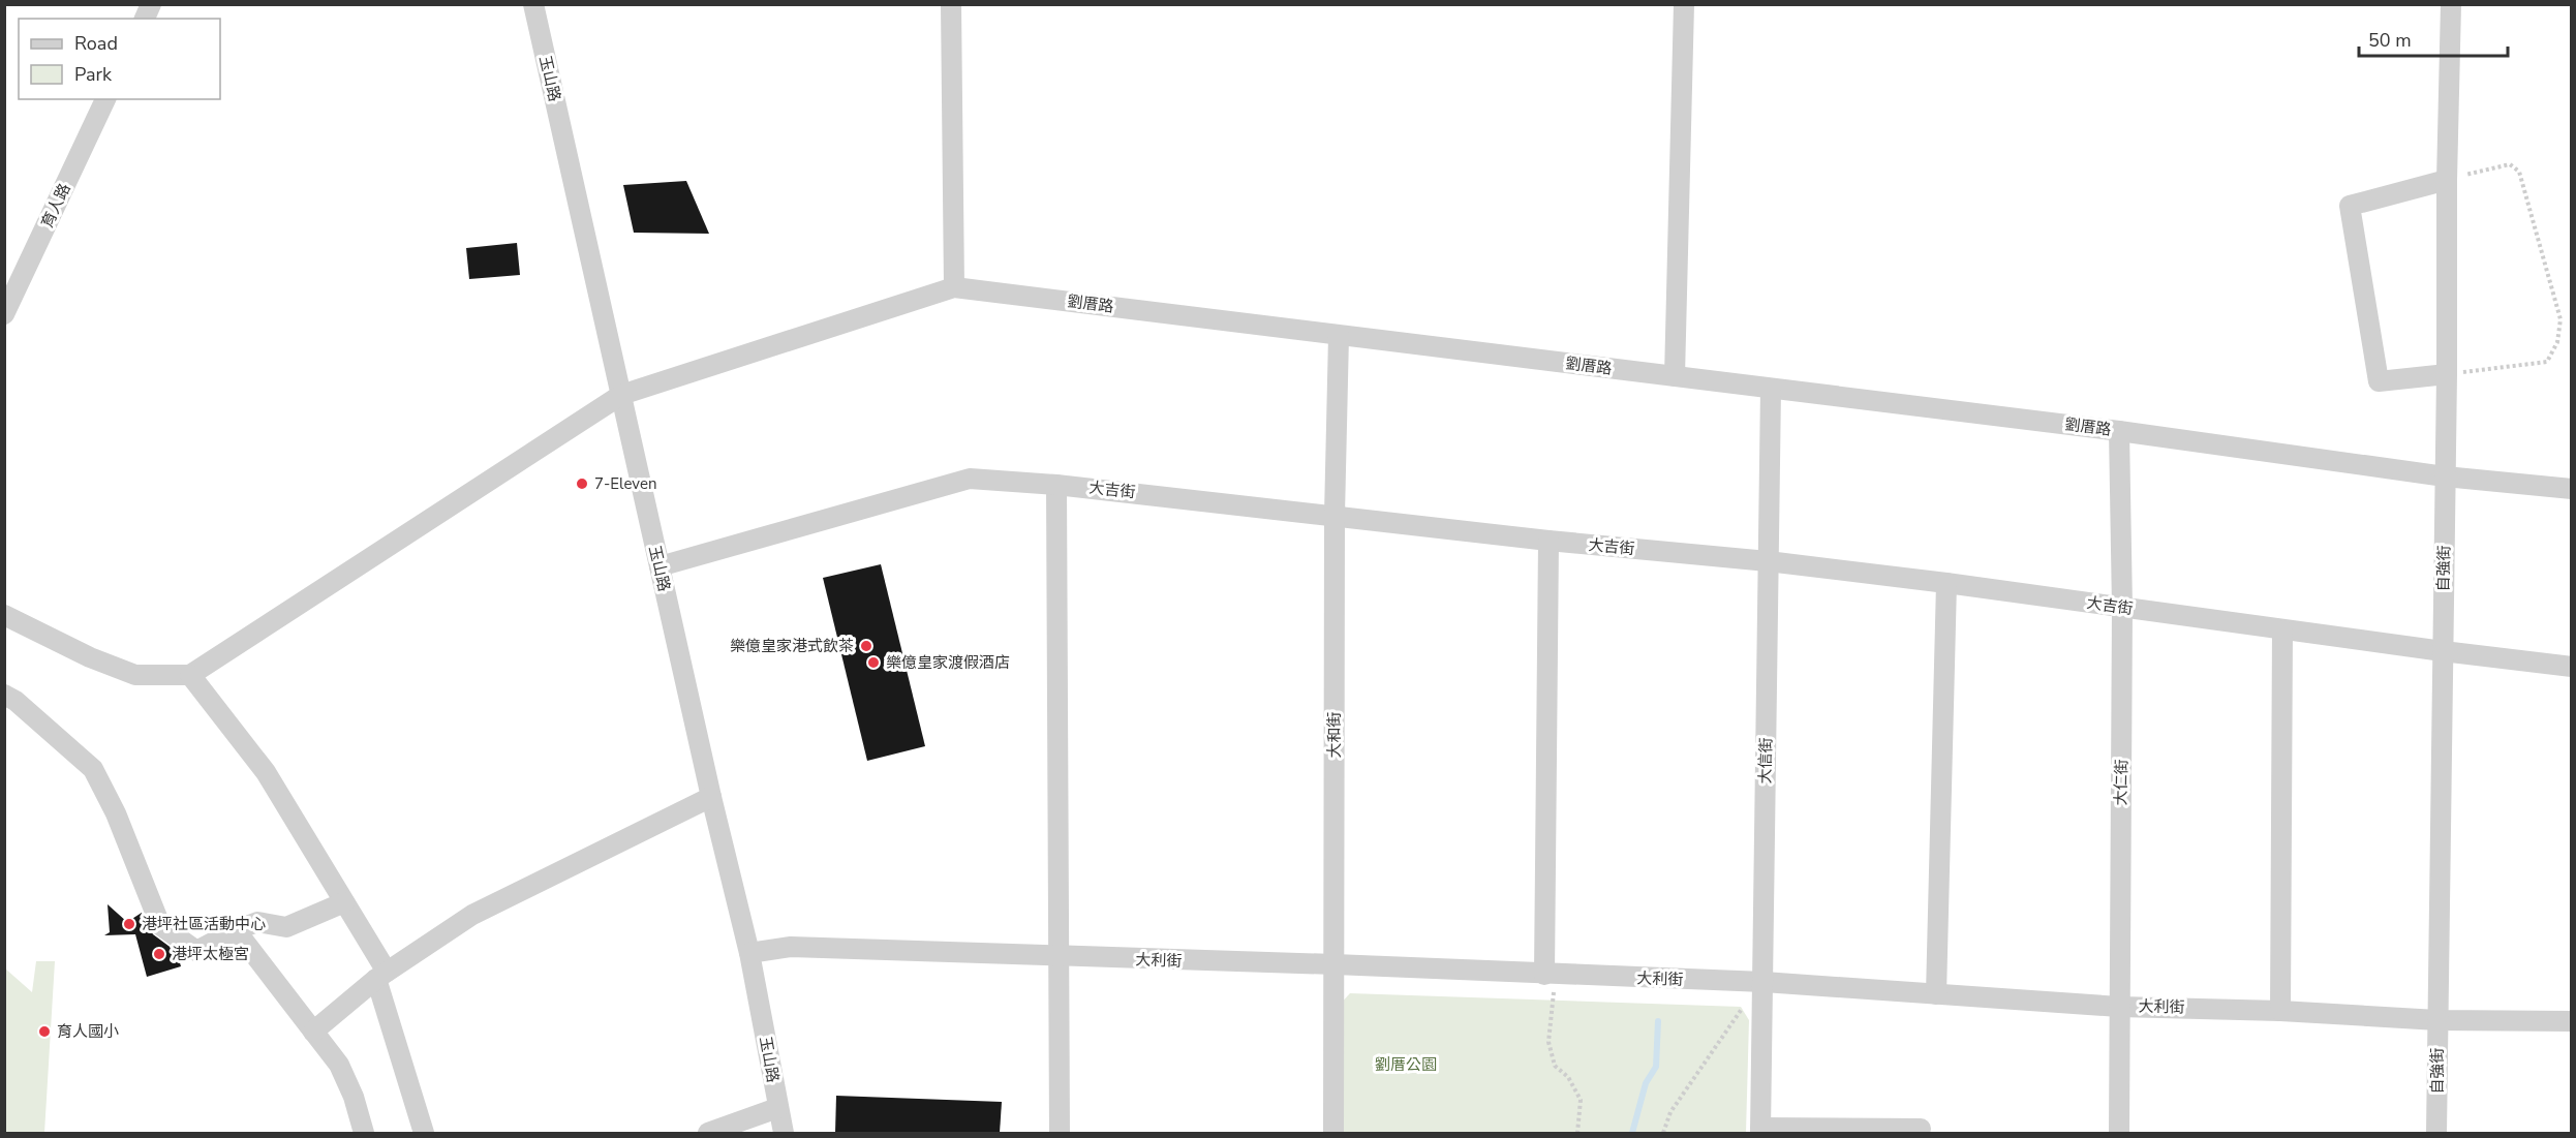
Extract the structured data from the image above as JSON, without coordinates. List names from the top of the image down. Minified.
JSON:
{"streets":{"street":["玉山路","育人路","劉厝路","大吉街","自強街","大和街","大信街","大仁街","大利街"]},"crossings":[["玉山路","劉厝路"],["玉山路","大吉街"],["玉山路","大利街"],["劉厝路","自強街"],["劉厝路","大和街"],["劉厝路","大信街"],["劉厝路","大仁街"],["大吉街","自強街"],["大吉街","大和街"],["大吉街","大信街"],["大吉街","大仁街"],["自強街","大利街"],["大和街","大利街"],["大信街","大利街"],["大仁街","大利街"]],"parks":["劉厝公園"],"places":["7-Eleven","樂億皇家港式飲茶","樂億皇家渡假酒店","港坪社區活動中心","港坪太極宮","育人國小"],"legend":["Road","Park"],"scale_bar":"50 m"}
